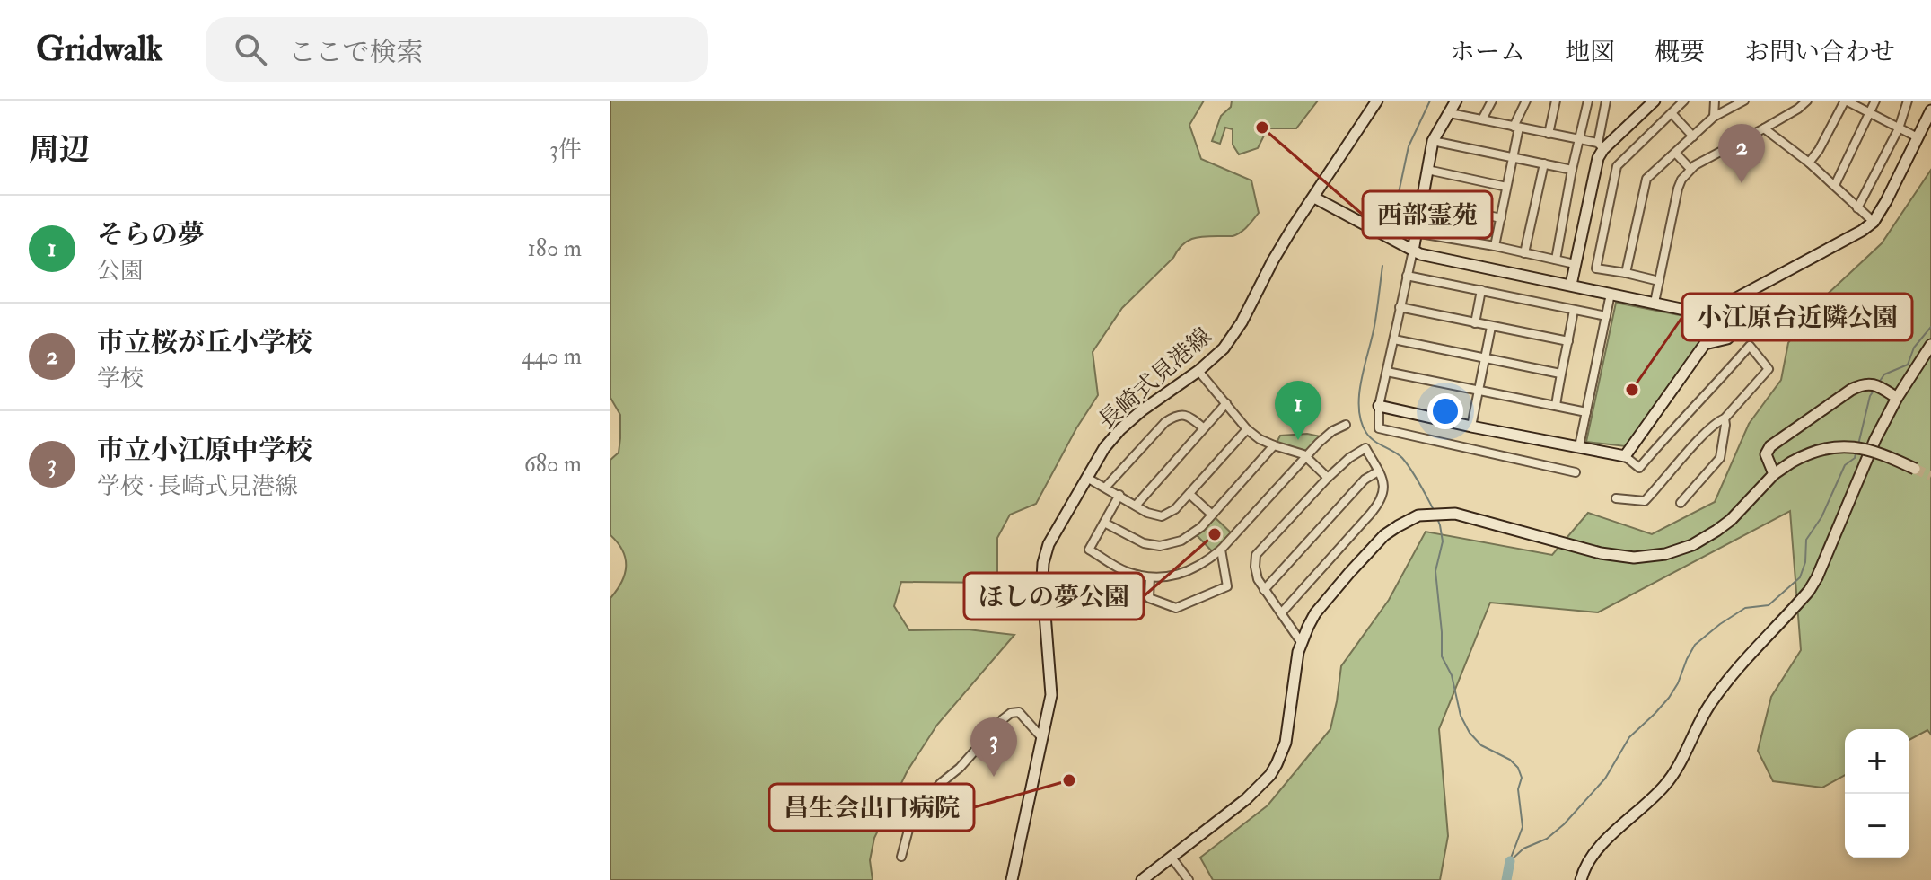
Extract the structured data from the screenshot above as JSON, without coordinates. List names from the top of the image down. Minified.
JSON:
{"streets":{"street":["長崎式見港線"]},"places":["西部霊苑","小江原台近隣公園","ほしの夢公園","昌生会出口病院"],"page":{"header":"Gridwalk","search":"ここで検索","nav":["ホーム","地図","概要","お問い合わせ"],"heading":["周辺","3件"],"pins":["2","1","3"],"list":[{"mark":"1","name":"そらの夢","note":"公園","value":"180 m"},{"mark":"2","name":"市立桜が丘小学校","note":"学校","value":"440 m"},{"mark":"3","name":"市立小江原中学校","note":"学校 · 長崎式見港線","value":"680 m"}],"map_buttons":["+","−"]}}
